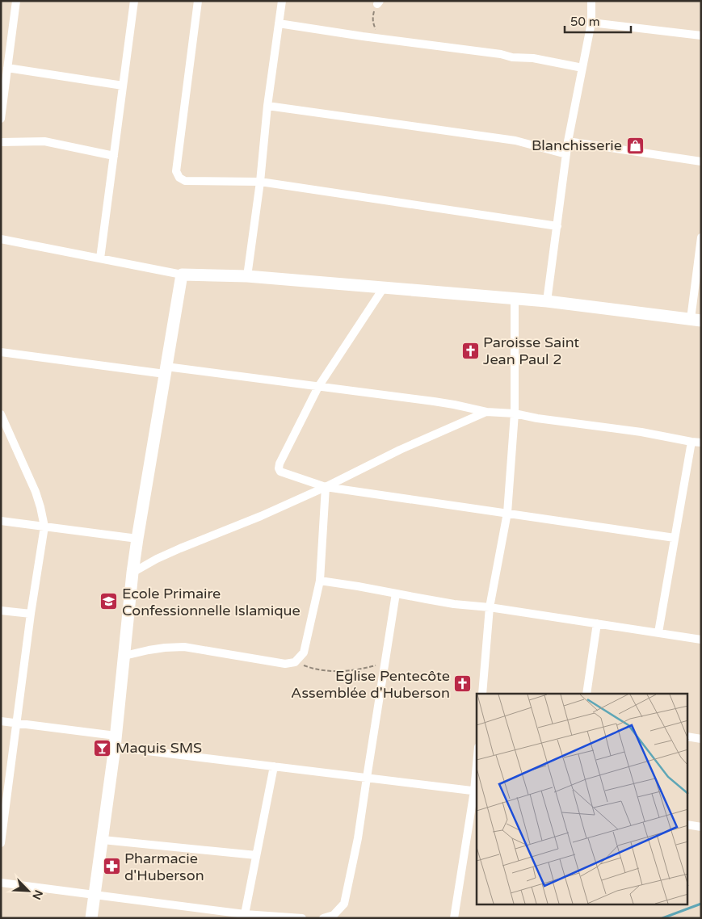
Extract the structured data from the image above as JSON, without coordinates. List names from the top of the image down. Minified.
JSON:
{"places":{"shop":["Blanchisserie"],"church":["Paroisse Saint Jean Paul 2","Eglise Pentecôte Assemblée d'Huberson"],"school or university":["Ecole Primaire Confessionnelle Islamique"],"bar":["Maquis SMS"],"pharmacy":["Pharmacie d'Huberson"]},"scale_bar":"50 m","north":"bottom right"}
